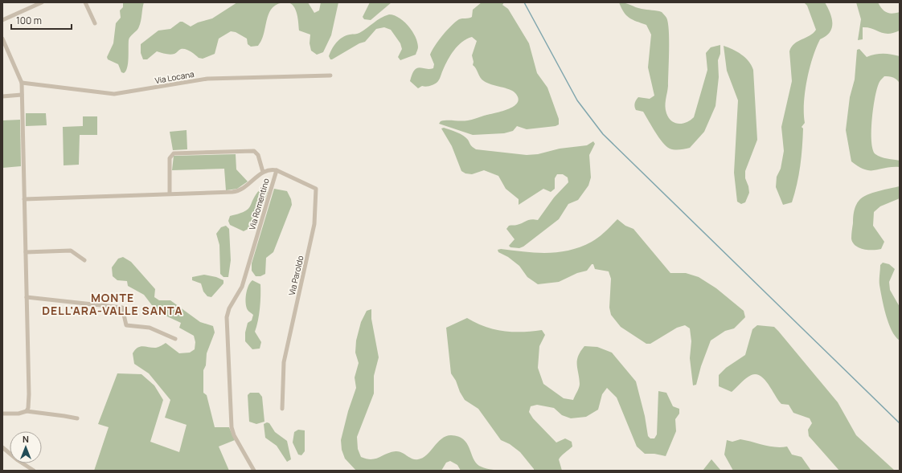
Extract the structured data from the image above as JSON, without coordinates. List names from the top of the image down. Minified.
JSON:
{"streets":{"street":["Via Locana","Via Romentino","Via Paroldo"]},"crossings":[["Via Romentino","Via Paroldo"]],"districts":["MONTE DELL'ARA-VALLE SANTA"],"scale_bar":"100 m","north":"top"}
